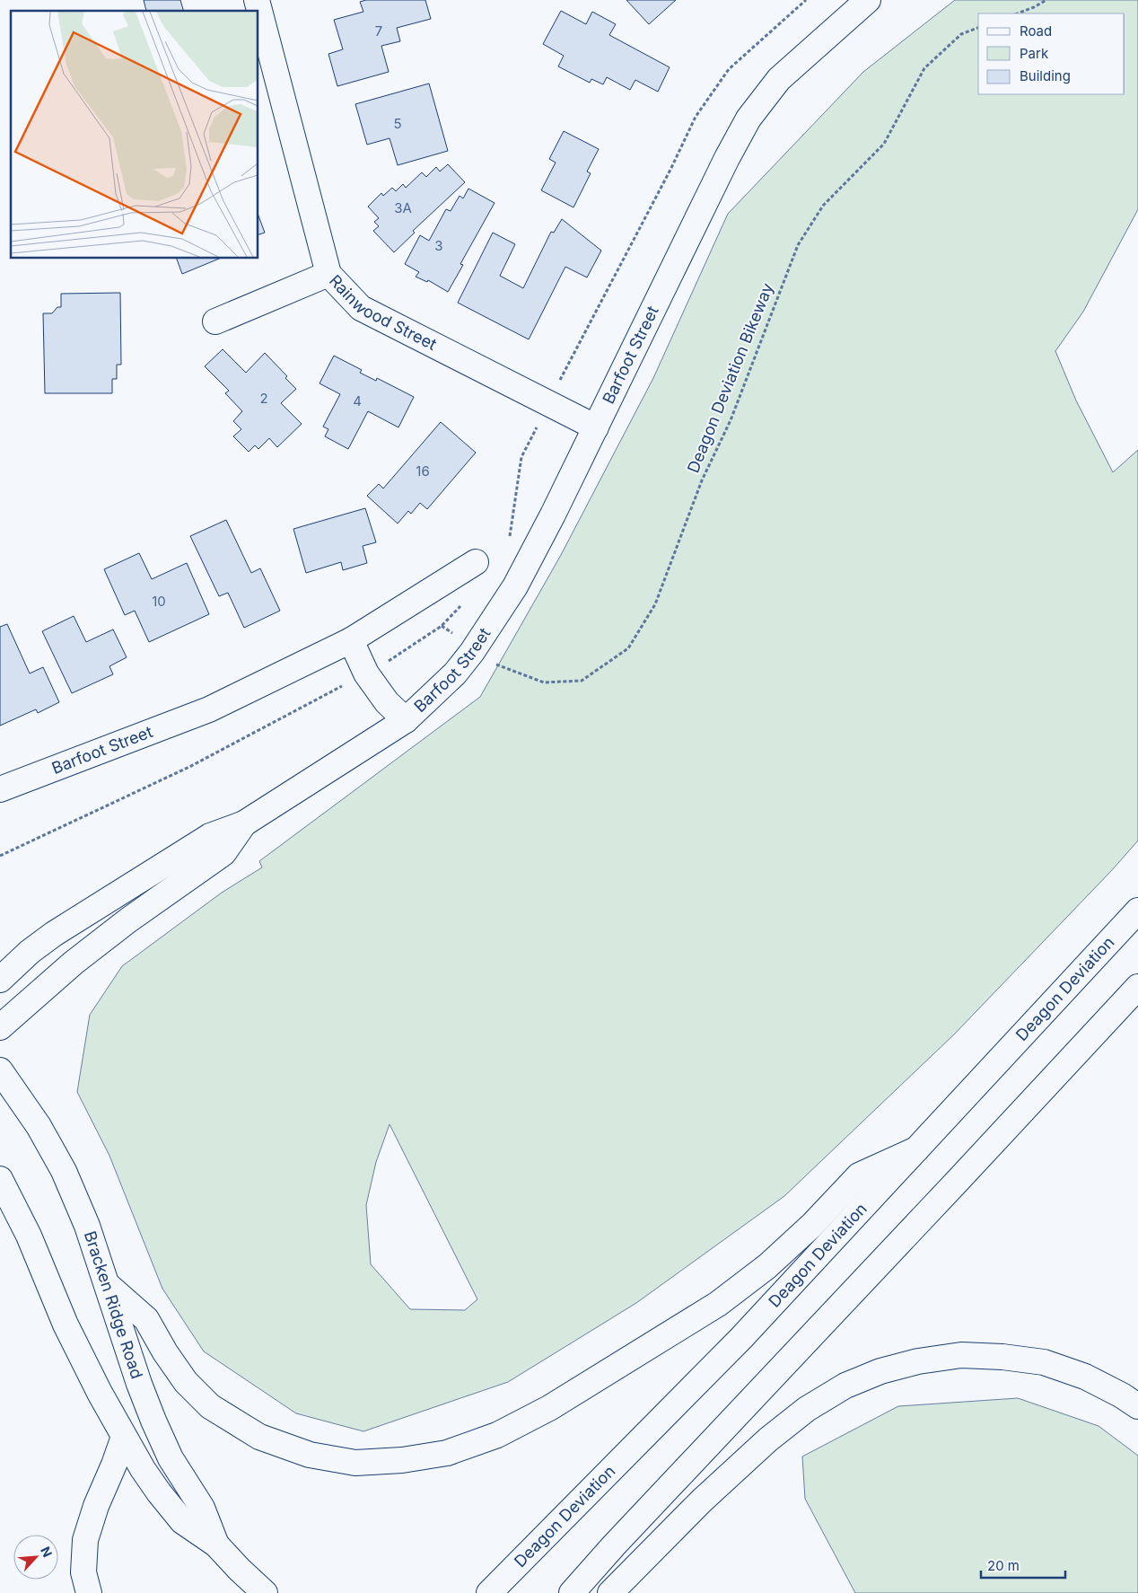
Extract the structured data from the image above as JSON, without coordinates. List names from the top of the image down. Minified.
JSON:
{"streets":{"main road":["Rainwood Street","Barfoot Street","Deagon Deviation","Bracken Ridge Road"],"path":["Deagon Deviation Bikeway"]},"crossings":[["Rainwood Street","Barfoot Street"]],"house_numbers":["7","5","3A","3","2","4","16","10"],"legend":["Road","Park","Building"],"scale_bar":"20 m","north":"top right"}
